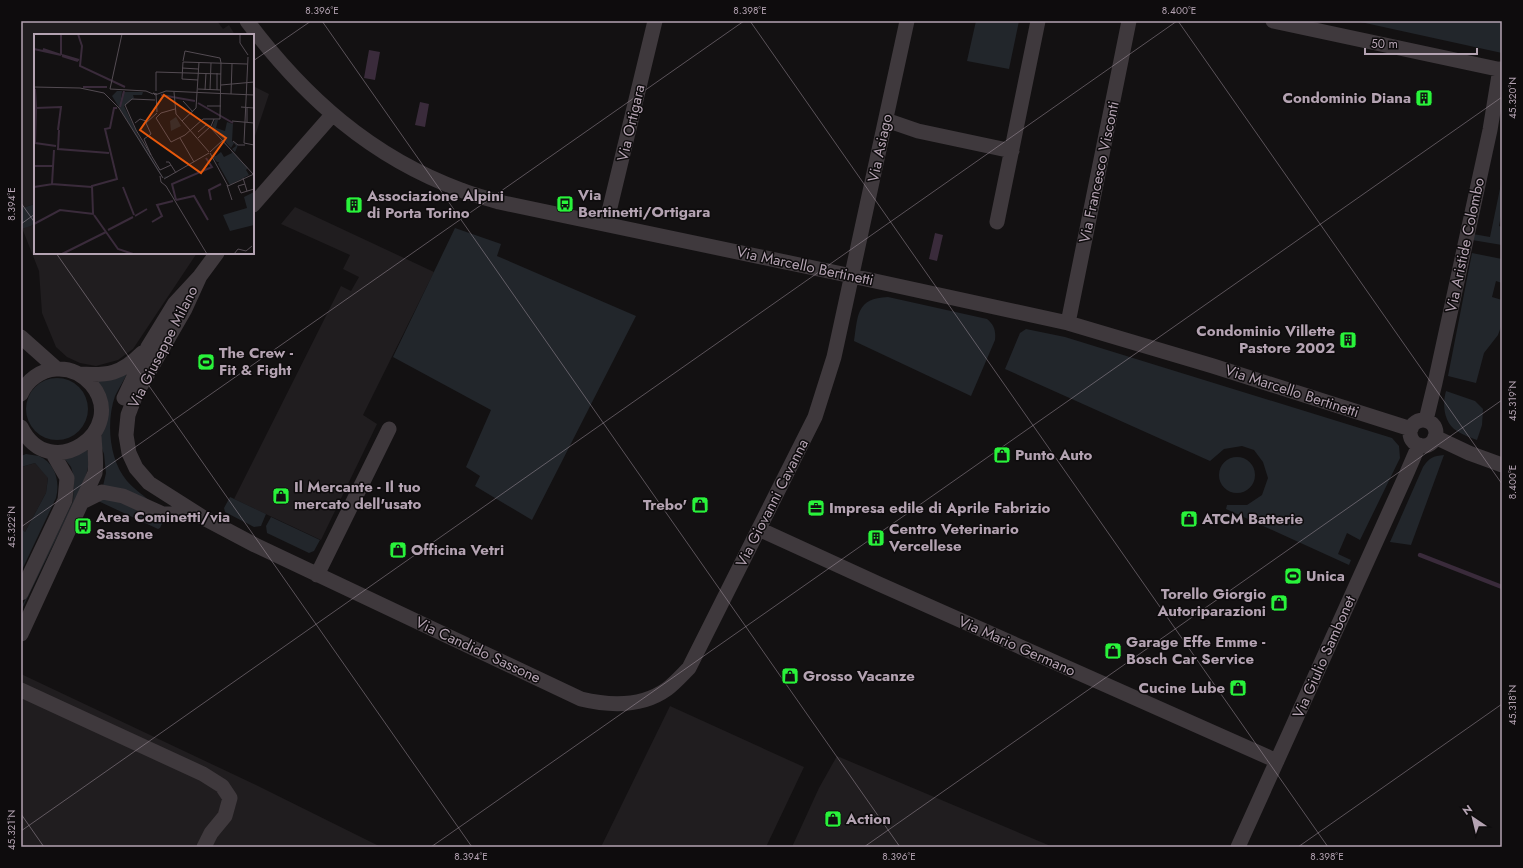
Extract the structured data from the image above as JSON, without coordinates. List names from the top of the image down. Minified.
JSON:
{"streets":{"street":["Via Ortigara","Via Asiago","Via Francesco Visconti","Via Aristide Colombo","Via Marcello Bertinetti","Via Giuseppe Milano","Via Giovanni Cavanna","Via Mario Germano","Via Candido Sassone","Via Giulio Sambonet"]},"crossings":[["Via Ortigara","Via Marcello Bertinetti"],["Via Asiago","Via Marcello Bertinetti"],["Via Asiago","Via Giovanni Cavanna"],["Via Francesco Visconti","Via Marcello Bertinetti"],["Via Aristide Colombo","Via Marcello Bertinetti"],["Via Aristide Colombo","Via Giulio Sambonet"],["Via Marcello Bertinetti","Via Giovanni Cavanna"],["Via Marcello Bertinetti","Via Giulio Sambonet"],["Via Giuseppe Milano","Via Candido Sassone"],["Via Giovanni Cavanna","Via Mario Germano"],["Via Giovanni Cavanna","Via Candido Sassone"],["Via Mario Germano","Via Giulio Sambonet"]],"places":{"building":["Condominio Diana","Associazione Alpini di Porta Torino","Condominio Villette Pastore 2002","Centro Veterinario Vercellese"],"bus stop":["Via Bertinetti/Ortigara","Area Cominetti/via Sassone"],"sports":["The Crew - Fit & Fight","Unica"],"shop":["Punto Auto","Il Mercante - Il tuo mercato dell'usato","Trebo'","ATCM Batterie","Officina Vetri","Torello Giorgio Autoriparazioni","Garage Effe Emme - Bosch Car Service","Grosso Vacanze","Cucine Lube","Action"],"office":["Impresa edile di Aprile Fabrizio"]},"scale_bar":"50 m","north":"top left","coordinates":["8.396°E","8.398°E","8.400°E","45.320°N","8.394°E","45.319°N","45.322°N","45.318°N","45.321°N"]}
